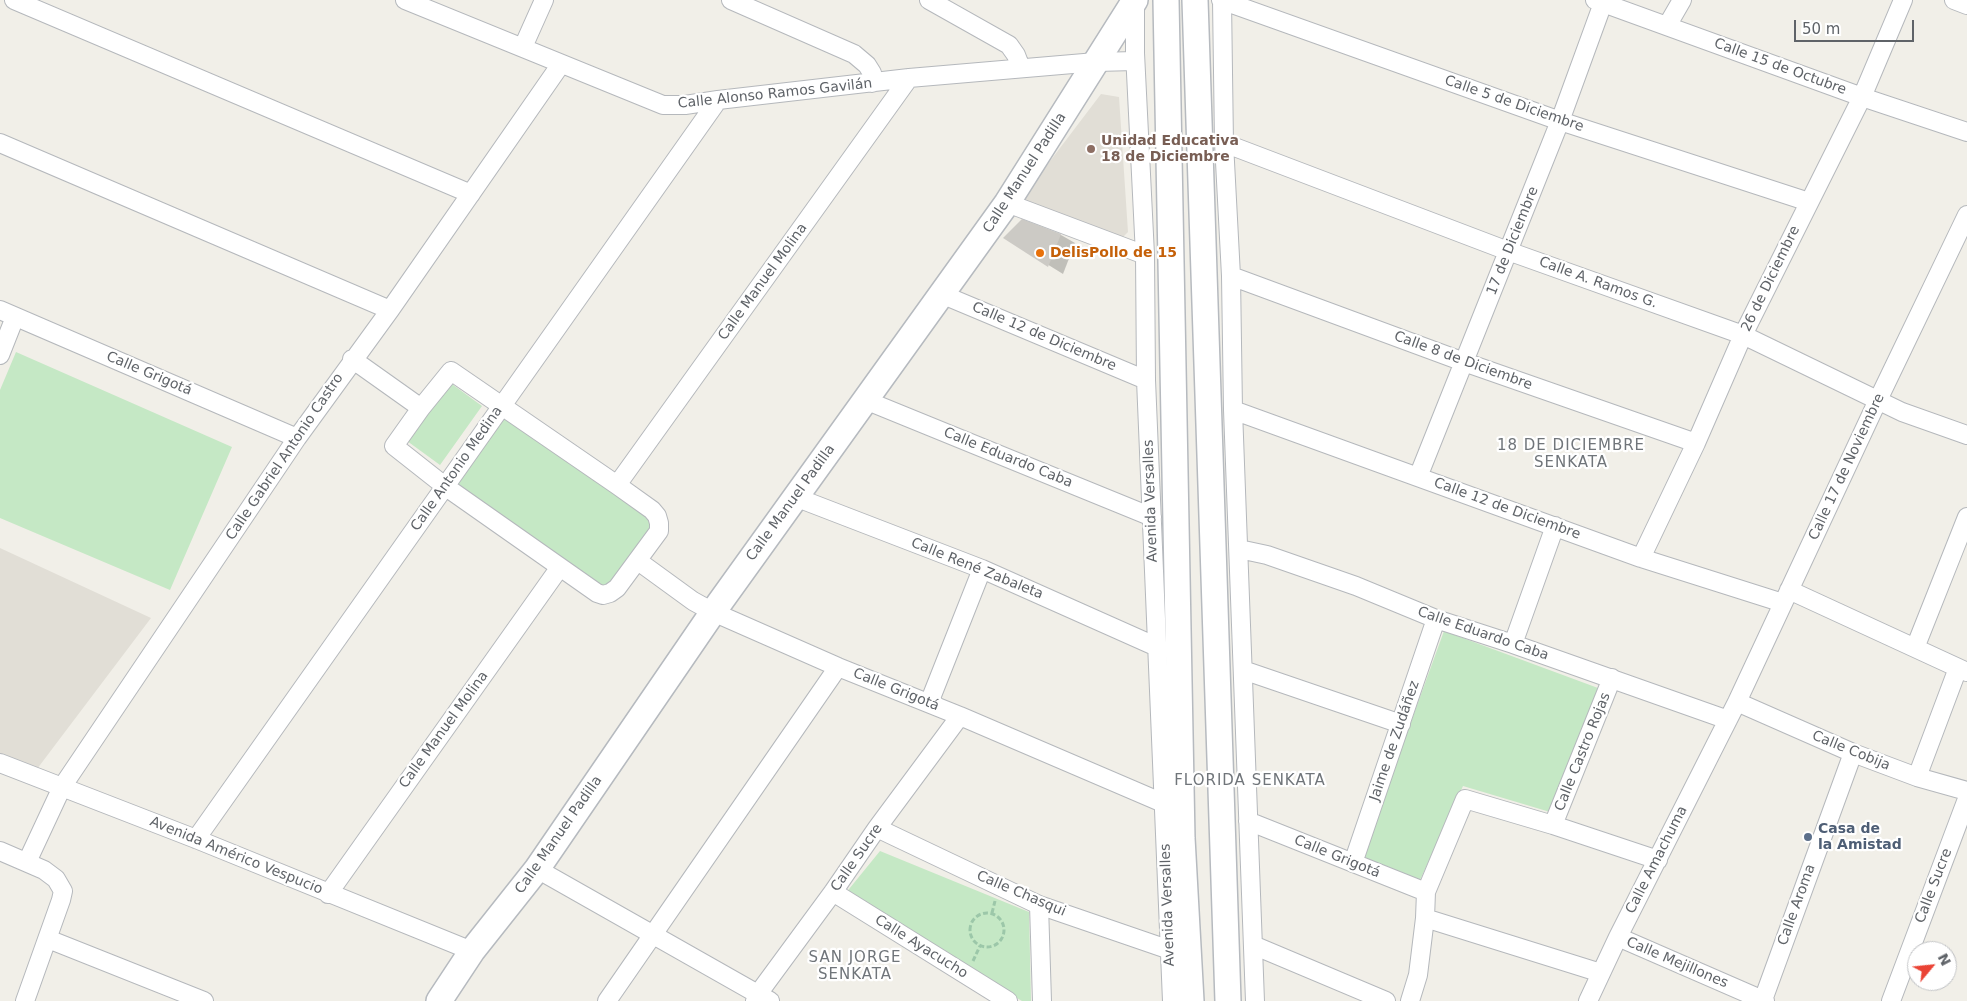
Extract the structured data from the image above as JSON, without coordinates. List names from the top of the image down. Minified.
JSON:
{"streets":{"street":["Calle 15 de Octubre","Calle Alonso Ramos Gavilán","Calle 5 de Diciembre","Calle Manuel Padilla","17 de Diciembre","26 de Diciembre","Calle Manuel Molina","Calle A. Ramos G.","Calle 12 de Diciembre","Calle 8 de Diciembre","Calle Grigotá","Calle Gabriel Antonio Castro","Calle Eduardo Caba","Calle 17 de Noviembre","Calle Antonio Medina","Avenida Versalles","Calle René Zabaleta","Jaime de Zudáñez","Calle Cobija","Calle Castro Rojas","Avenida Américo Vespucio","Calle Sucre","Calle Amachuma","Calle Chasqui","Calle Aroma","Calle Ayacucho","Calle Mejillones"]},"crossings":[["Calle 15 de Octubre","17 de Diciembre"],["Calle 15 de Octubre","26 de Diciembre"],["Calle Alonso Ramos Gavilán","Calle Manuel Padilla"],["Calle Alonso Ramos Gavilán","Calle Manuel Molina"],["Calle Alonso Ramos Gavilán","Calle Gabriel Antonio Castro"],["Calle Alonso Ramos Gavilán","Calle Antonio Medina"],["Calle Alonso Ramos Gavilán","Avenida Versalles"],["Calle 5 de Diciembre","17 de Diciembre"],["Calle 5 de Diciembre","26 de Diciembre"],["Calle Manuel Padilla","Calle 12 de Diciembre"],["Calle Manuel Padilla","Calle Grigotá"],["Calle Manuel Padilla","Calle Eduardo Caba"],["Calle Manuel Padilla","Avenida Versalles"],["Calle Manuel Padilla","Calle René Zabaleta"],["Calle Manuel Padilla","Avenida Américo Vespucio"],["17 de Diciembre","Calle A. Ramos G."],["17 de Diciembre","Calle 12 de Diciembre"],["17 de Diciembre","Calle 8 de Diciembre"],["26 de Diciembre","Calle A. Ramos G."],["26 de Diciembre","Calle 12 de Diciembre"],["26 de Diciembre","Calle 8 de Diciembre"],["Calle Manuel Molina","Avenida Américo Vespucio"],["Calle A. Ramos G.","Calle 17 de Noviembre"],["Calle 12 de Diciembre","Calle 17 de Noviembre"],["Calle 12 de Diciembre","Avenida Versalles"],["Calle Grigotá","Calle Gabriel Antonio Castro"],["Calle Grigotá","Avenida Versalles"],["Calle Grigotá","Jaime de Zudáñez"],["Calle Grigotá","Calle Sucre"],["Calle Gabriel Antonio Castro","Avenida Américo Vespucio"],["Calle Eduardo Caba","Calle 17 de Noviembre"],["Calle Eduardo Caba","Avenida Versalles"],["Calle Eduardo Caba","Jaime de Zudáñez"],["Calle Eduardo Caba","Calle Castro Rojas"],["Calle Eduardo Caba","Calle Amachuma"],["Calle 17 de Noviembre","Calle Cobija"],["Calle 17 de Noviembre","Calle Amachuma"],["Calle Antonio Medina","Avenida Américo Vespucio"],["Avenida Versalles","Calle René Zabaleta"],["Avenida Versalles","Calle Chasqui"],["Calle Cobija","Calle Aroma"],["Calle Sucre","Calle Chasqui"],["Calle Sucre","Calle Ayacucho"],["Calle Amachuma","Calle Mejillones"],["Calle Aroma","Calle Mejillones"]],"districts":["18 DE DICIEMBRE SENKATA","FLORIDA SENKATA","SAN JORGE SENKATA"],"places":["Unidad Educativa 18 de Diciembre","DelisPollo de 15","Casa de la Amistad"],"scale_bar":"50 m","north":"top right"}
